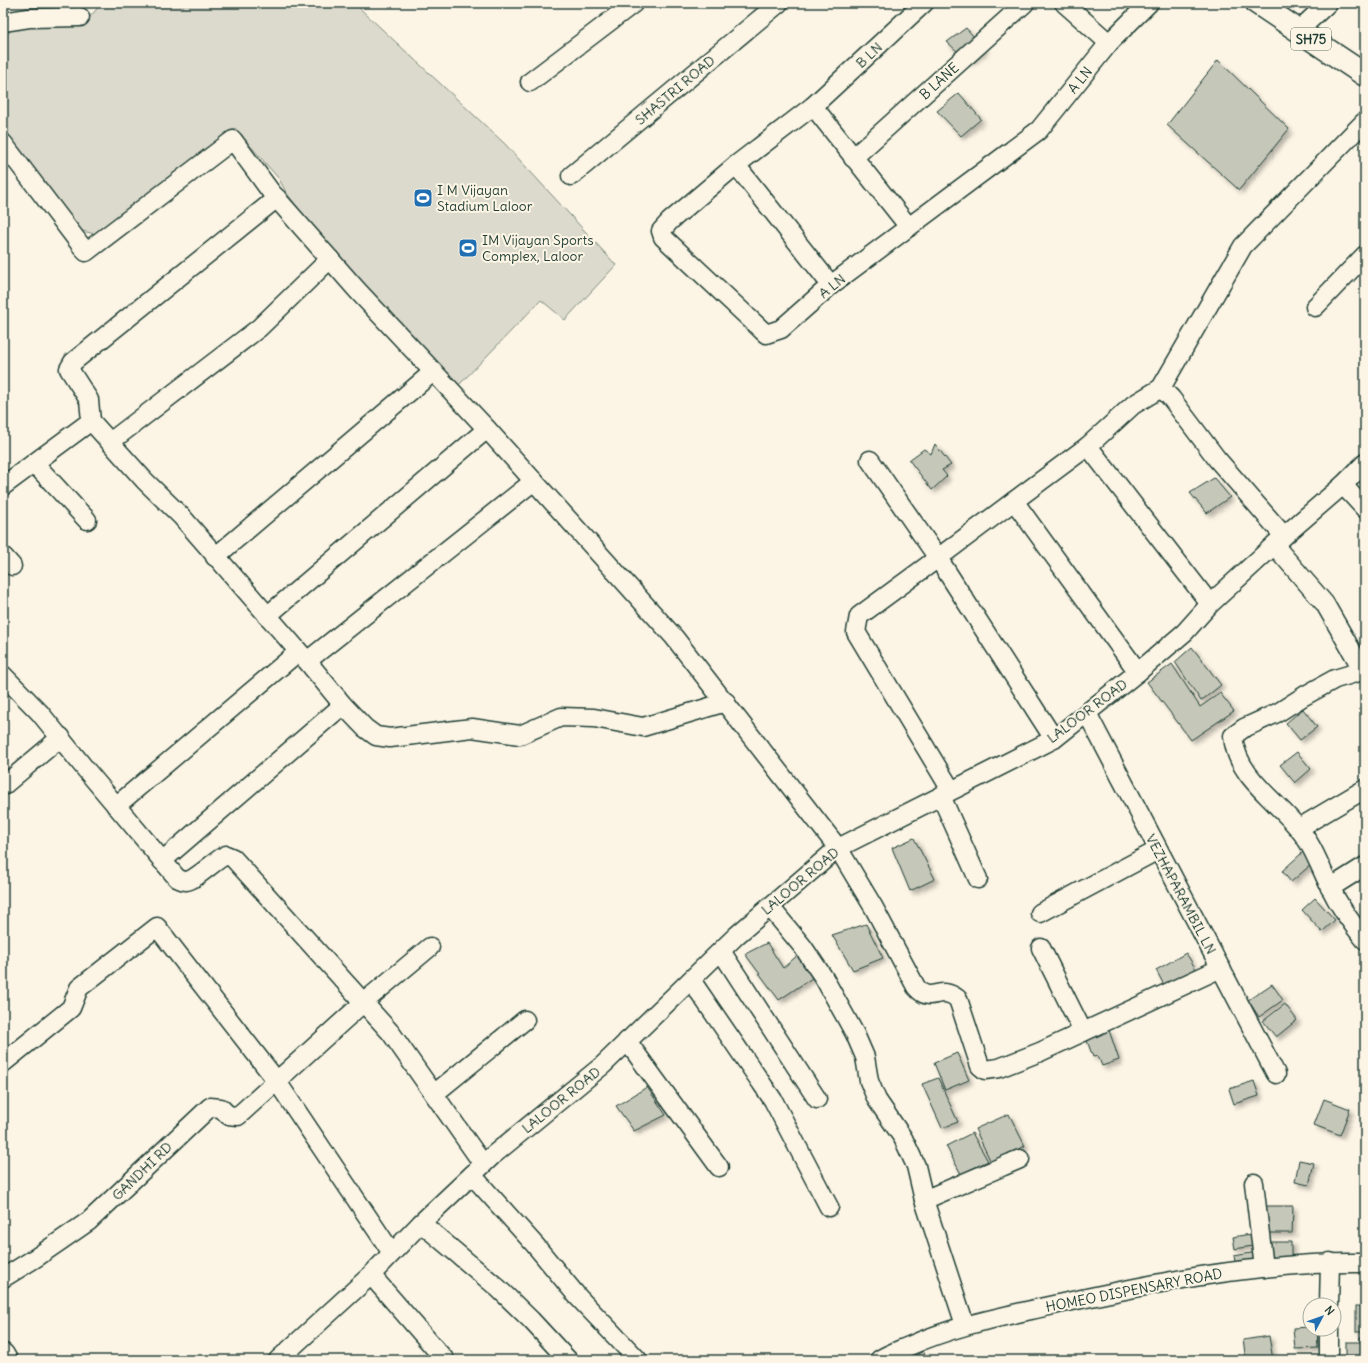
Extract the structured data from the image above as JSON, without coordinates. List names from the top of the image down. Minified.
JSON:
{"streets":{"main road":["SH75"],"street":["B LN","A LN","B LANE","SHASTRI ROAD","LALOOR ROAD","VEZHAPARAMBIL LN","GANDHI RD","HOMEO DISPENSARY ROAD"]},"crossings":[["B LN","A LN"],["LALOOR ROAD","VEZHAPARAMBIL LN"]],"places":{"sports":["I M Vijayan Stadium Laloor","IM Vijayan Sports Complex, Laloor"]},"north":"top right"}
